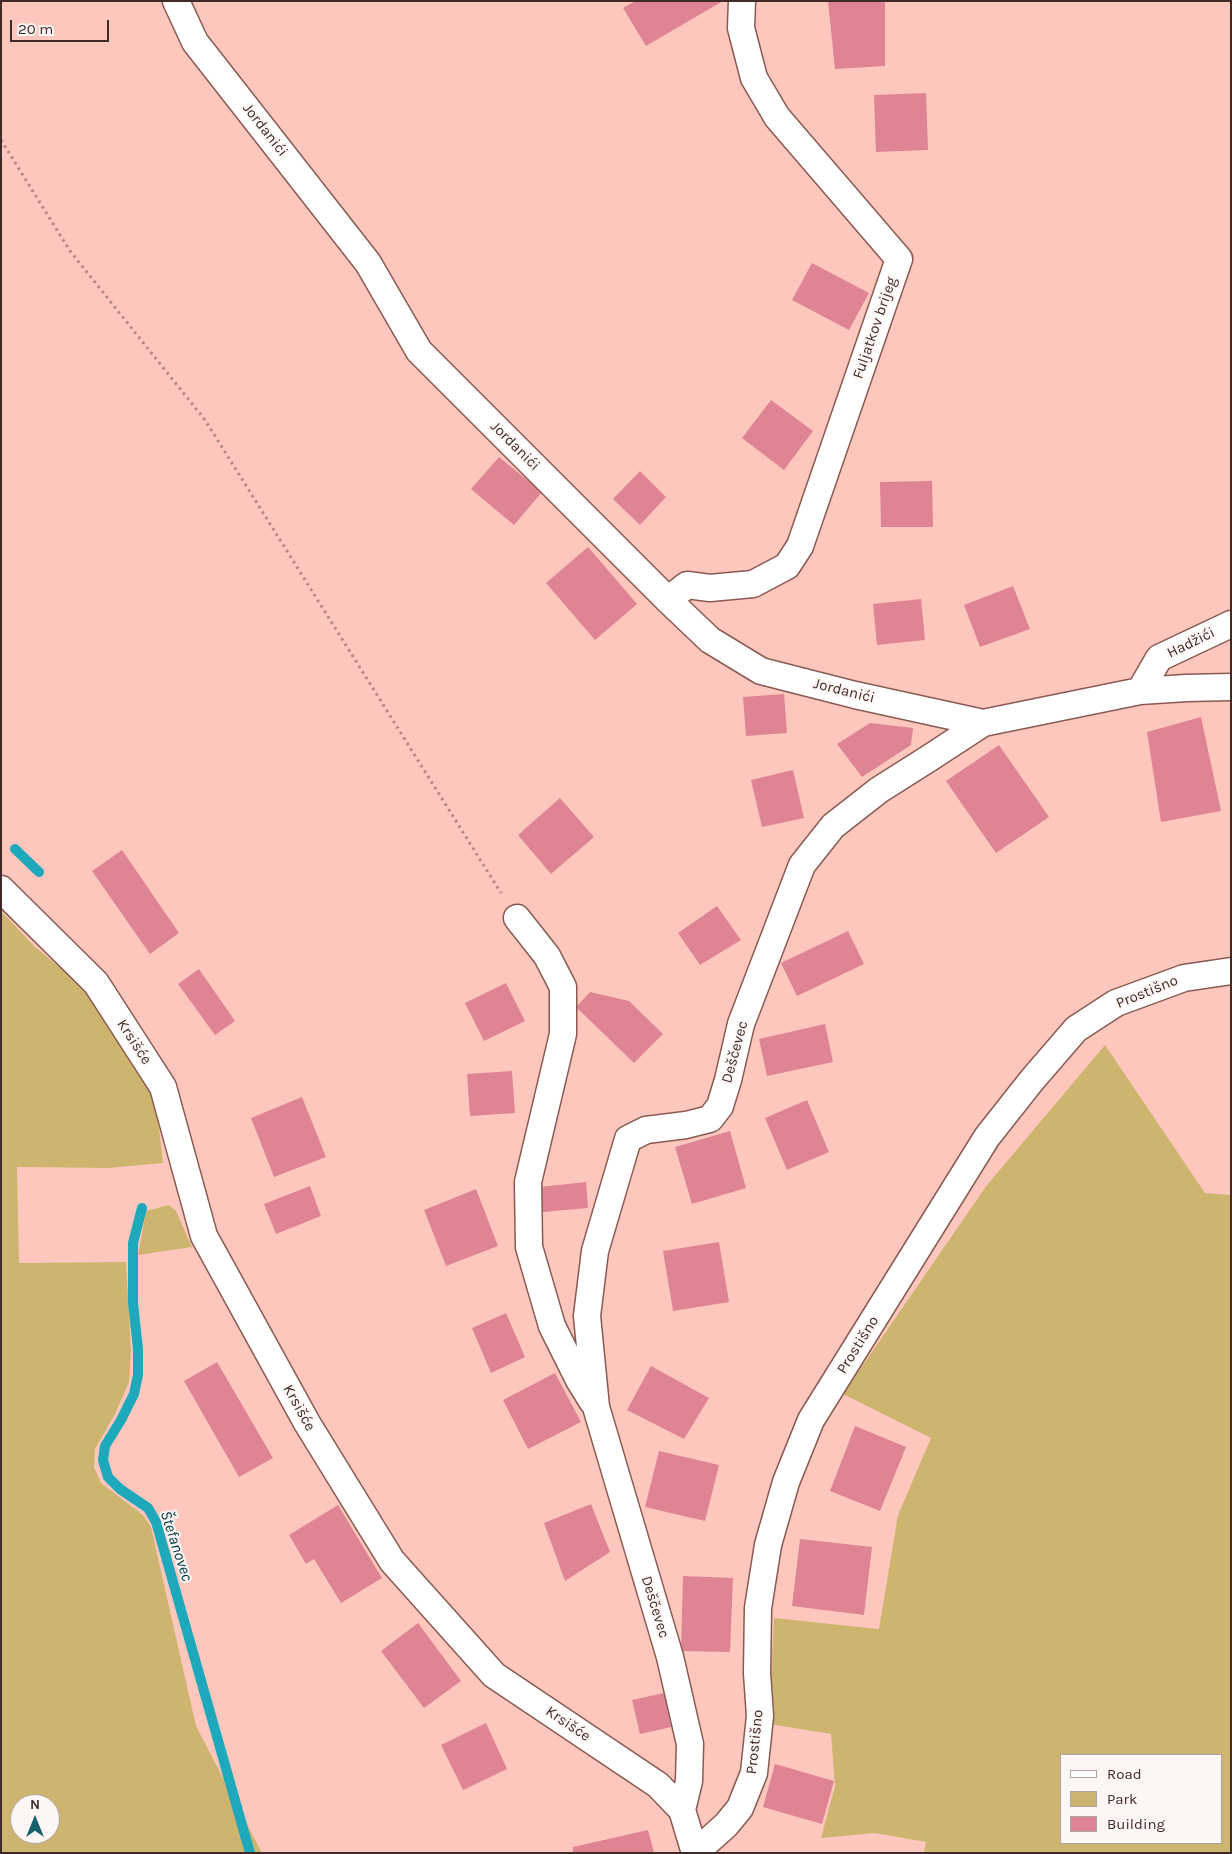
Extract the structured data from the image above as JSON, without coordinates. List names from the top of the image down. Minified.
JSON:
{"streets":{"street":["Jordanići","Fuljatkov brijeg","Hadžići","Prostišno","Krsišće","Deščevec"]},"crossings":[["Jordanići","Fuljatkov brijeg"],["Jordanići","Deščevec"],["Prostišno","Krsišće"],["Krsišće","Deščevec"]],"water":["Štefanovec"],"legend":["Road","Park","Building"],"scale_bar":"20 m","north":"top"}
